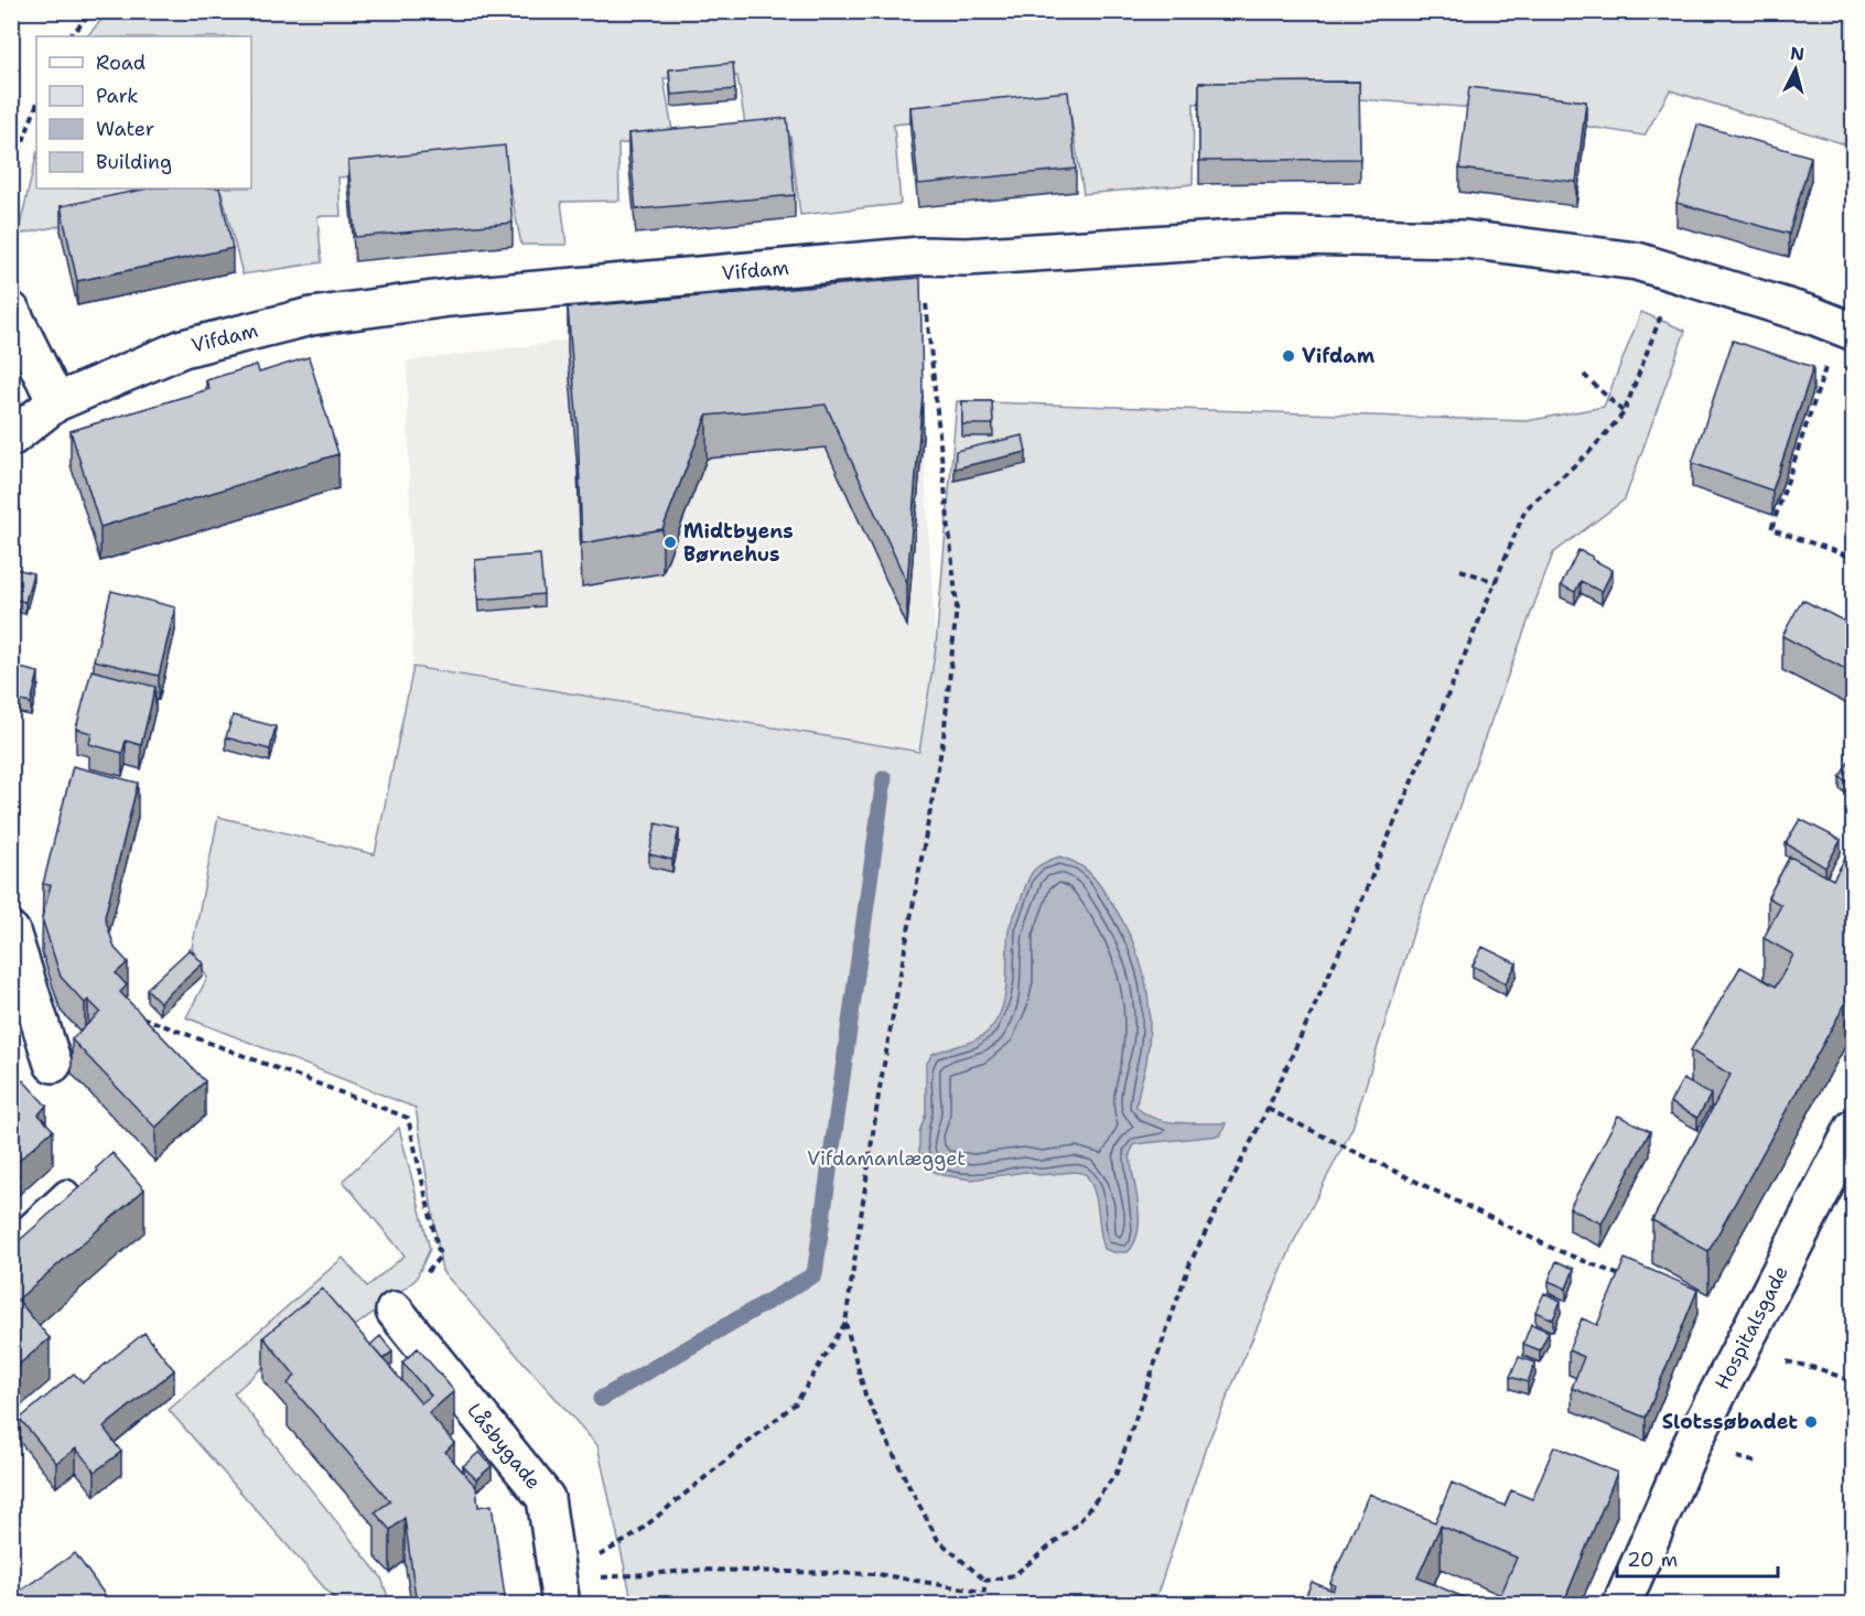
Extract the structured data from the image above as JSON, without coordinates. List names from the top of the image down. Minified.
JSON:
{"streets":{"street":["Vifdam","Hospitalsgade","Låsbygade"]},"parks":["Vifdamanlægget"],"places":["Vifdam","Midtbyens Børnehus","Slotssøbadet"],"legend":["Road","Park","Water","Building"],"scale_bar":"20 m","north":"top"}
